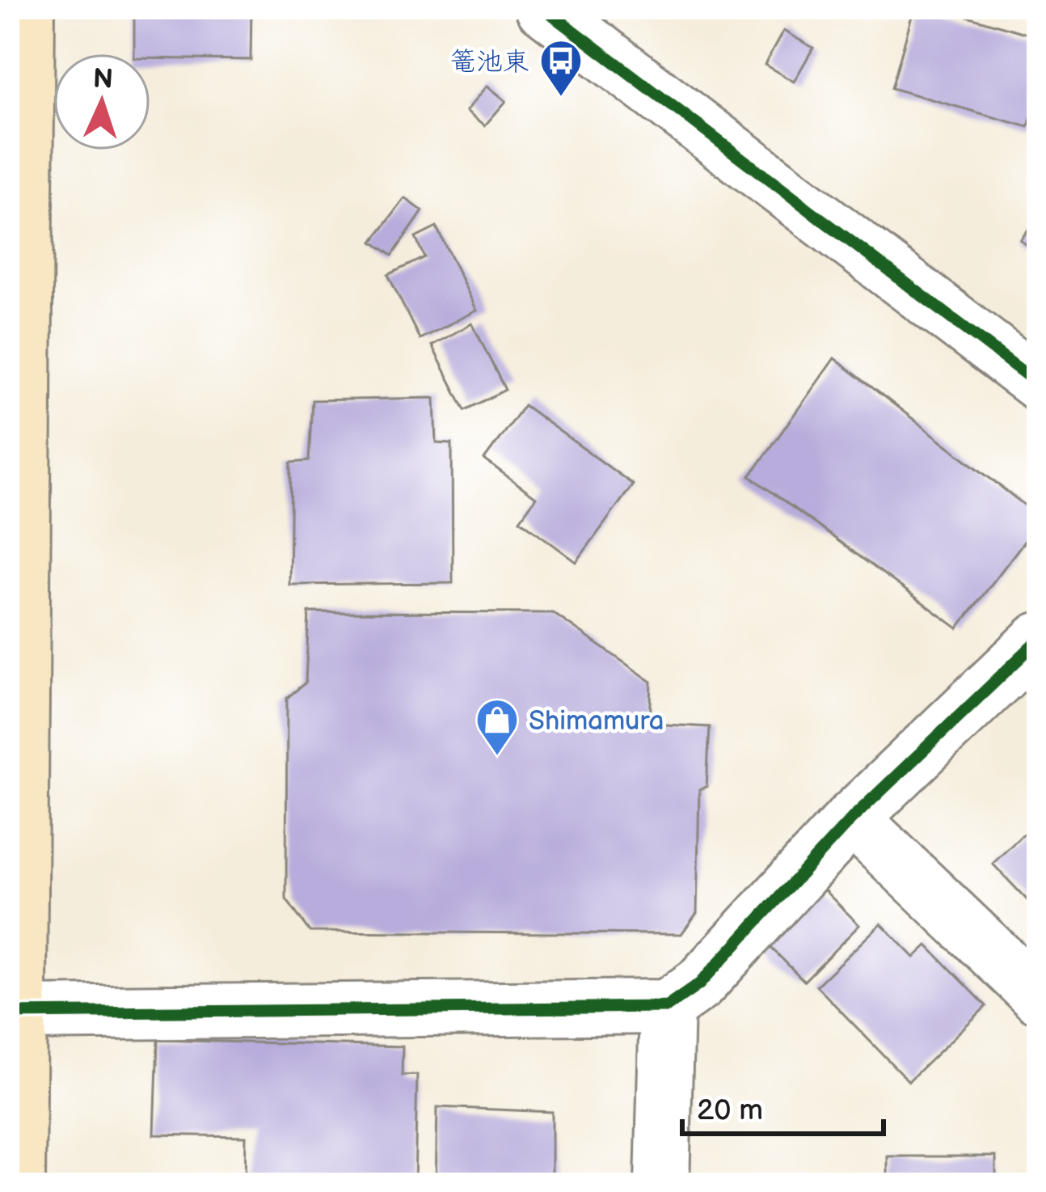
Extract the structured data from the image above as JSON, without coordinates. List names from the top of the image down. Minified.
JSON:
{"places":{"bus stop":["篭池東"],"shop":["Shimamura"]},"scale_bar":"20 m","north":"top"}
